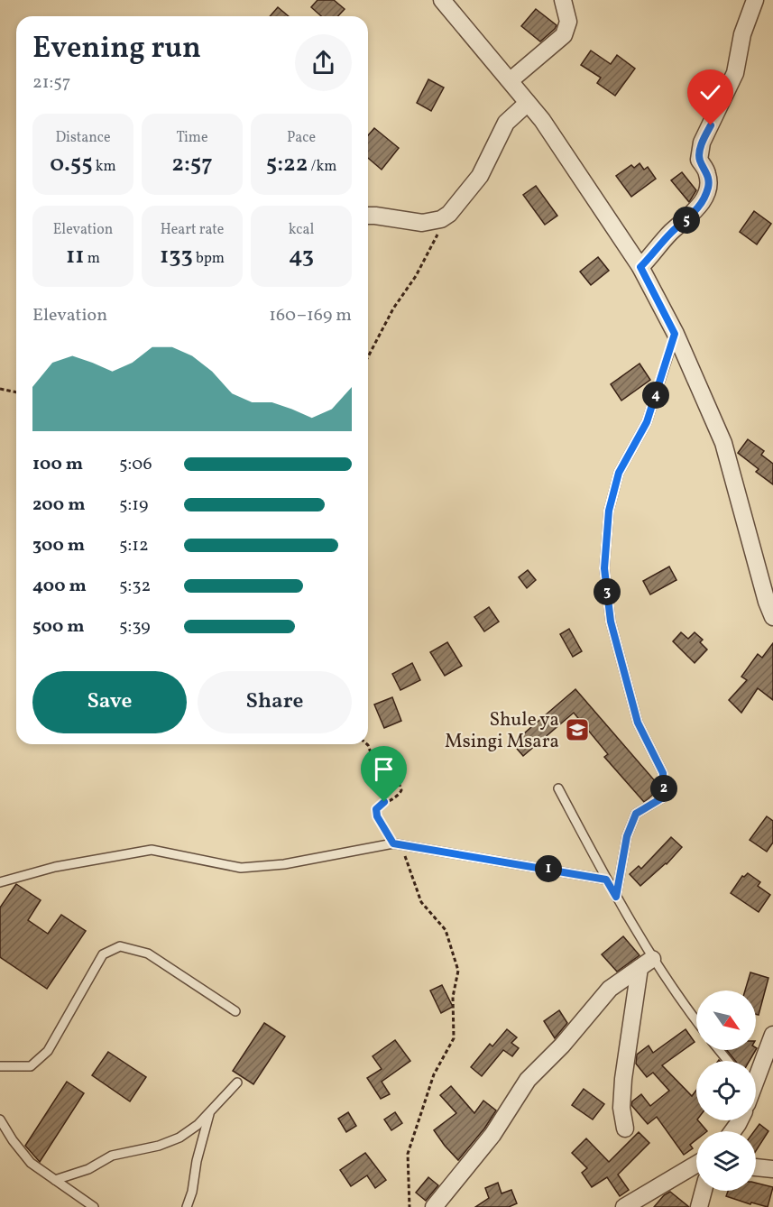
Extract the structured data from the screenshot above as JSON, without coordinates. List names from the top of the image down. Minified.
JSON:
{"places":{"school or university":["Shule ya Msingi Msara"]},"north":"bottom right","page":{"heading":["Evening run","21:57"],"stats":[["Distance","0.55 km"],["Time","2:57"],["Pace","5:22 /km"],["Elevation","11 m"],["Heart rate","133 bpm"],["kcal","43"]],"pins":["5","4","3","2","1"],"chart":["Elevation","160–169 m"],"list":[{"name":"100 m","note":"5:06"},{"name":"200 m","note":"5:19"},{"name":"300 m","note":"5:12"},{"name":"400 m","note":"5:32"},{"name":"500 m","note":"5:39"}],"buttons":["Save","Share"]}}
